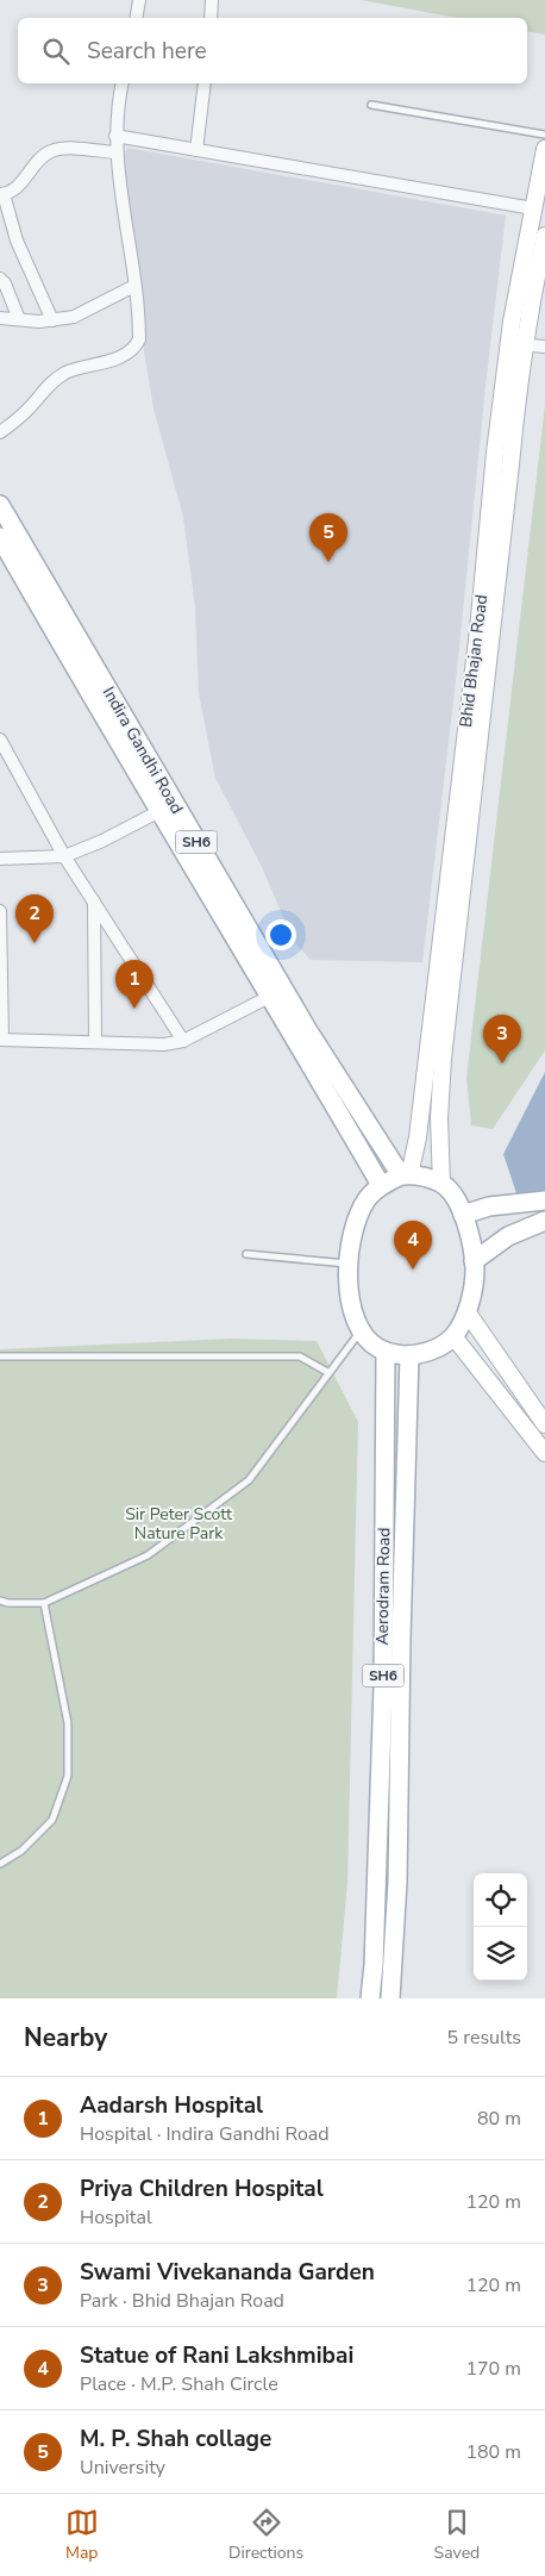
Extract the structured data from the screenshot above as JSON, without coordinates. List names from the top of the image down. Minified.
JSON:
{"streets":{"main road":["Bhid Bhajan Road","Indira Gandhi Road","SH6","Aerodram Road"]},"crossings":[["Bhid Bhajan Road","Indira Gandhi Road"],["Bhid Bhajan Road","Aerodram Road"],["Indira Gandhi Road","Aerodram Road"]],"parks":["Sir Peter Scott Nature Park"],"page":{"search":"Search here","pins":["5","2","1","3","4"],"heading":["Nearby","5 results"],"list":[{"mark":"1","name":"Aadarsh Hospital","note":"Hospital · Indira Gandhi Road","value":"80 m"},{"mark":"2","name":"Priya Children Hospital","note":"Hospital","value":"120 m"},{"mark":"3","name":"Swami Vivekananda Garden","note":"Park · Bhid Bhajan Road","value":"120 m"},{"mark":"4","name":"Statue of Rani Lakshmibai","note":"Place · M.P. Shah Circle","value":"170 m"},{"mark":"5","name":"M. P. Shah collage","note":"University","value":"180 m"}],"nav":["Map","Directions","Saved"]}}
